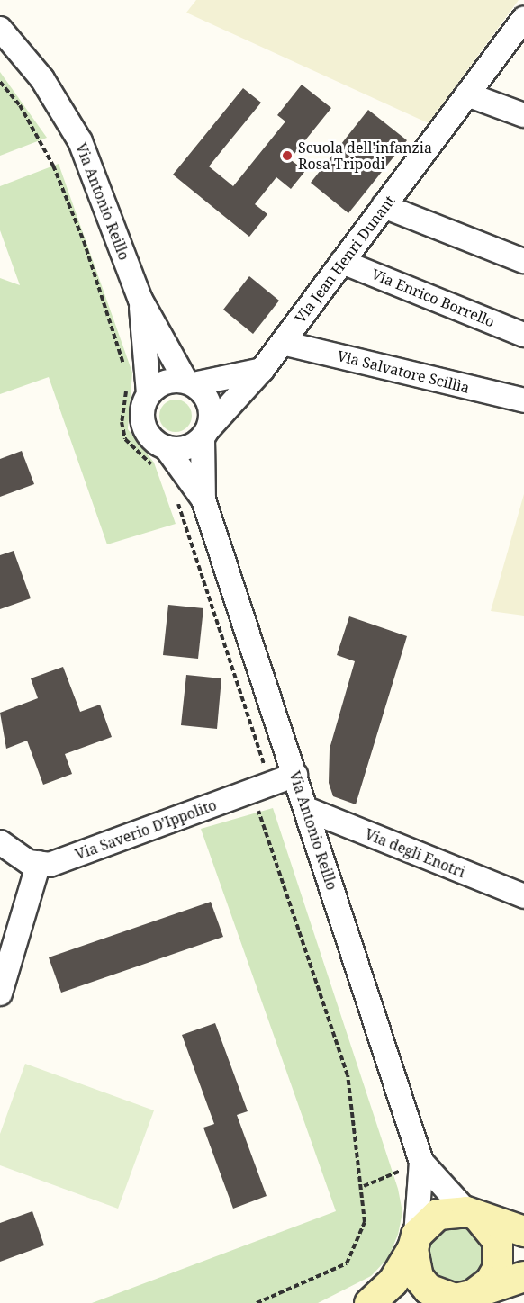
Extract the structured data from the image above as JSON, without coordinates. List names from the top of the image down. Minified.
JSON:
{"streets":{"main road":["Via Antonio Reillo"],"street":["Via Jean Henri Dunant","Via Enrico Borrello","Via Salvatore Scillìa","Via Saverio D'Ippolito","Via degli Enotri"]},"crossings":[["Via Antonio Reillo","Via Jean Henri Dunant"],["Via Antonio Reillo","Via Saverio D'Ippolito"],["Via Antonio Reillo","Via degli Enotri"],["Via Jean Henri Dunant","Via Enrico Borrello"],["Via Jean Henri Dunant","Via Salvatore Scillìa"]],"places":["Scuola dell'infanzia Rosa Tripodi"]}
